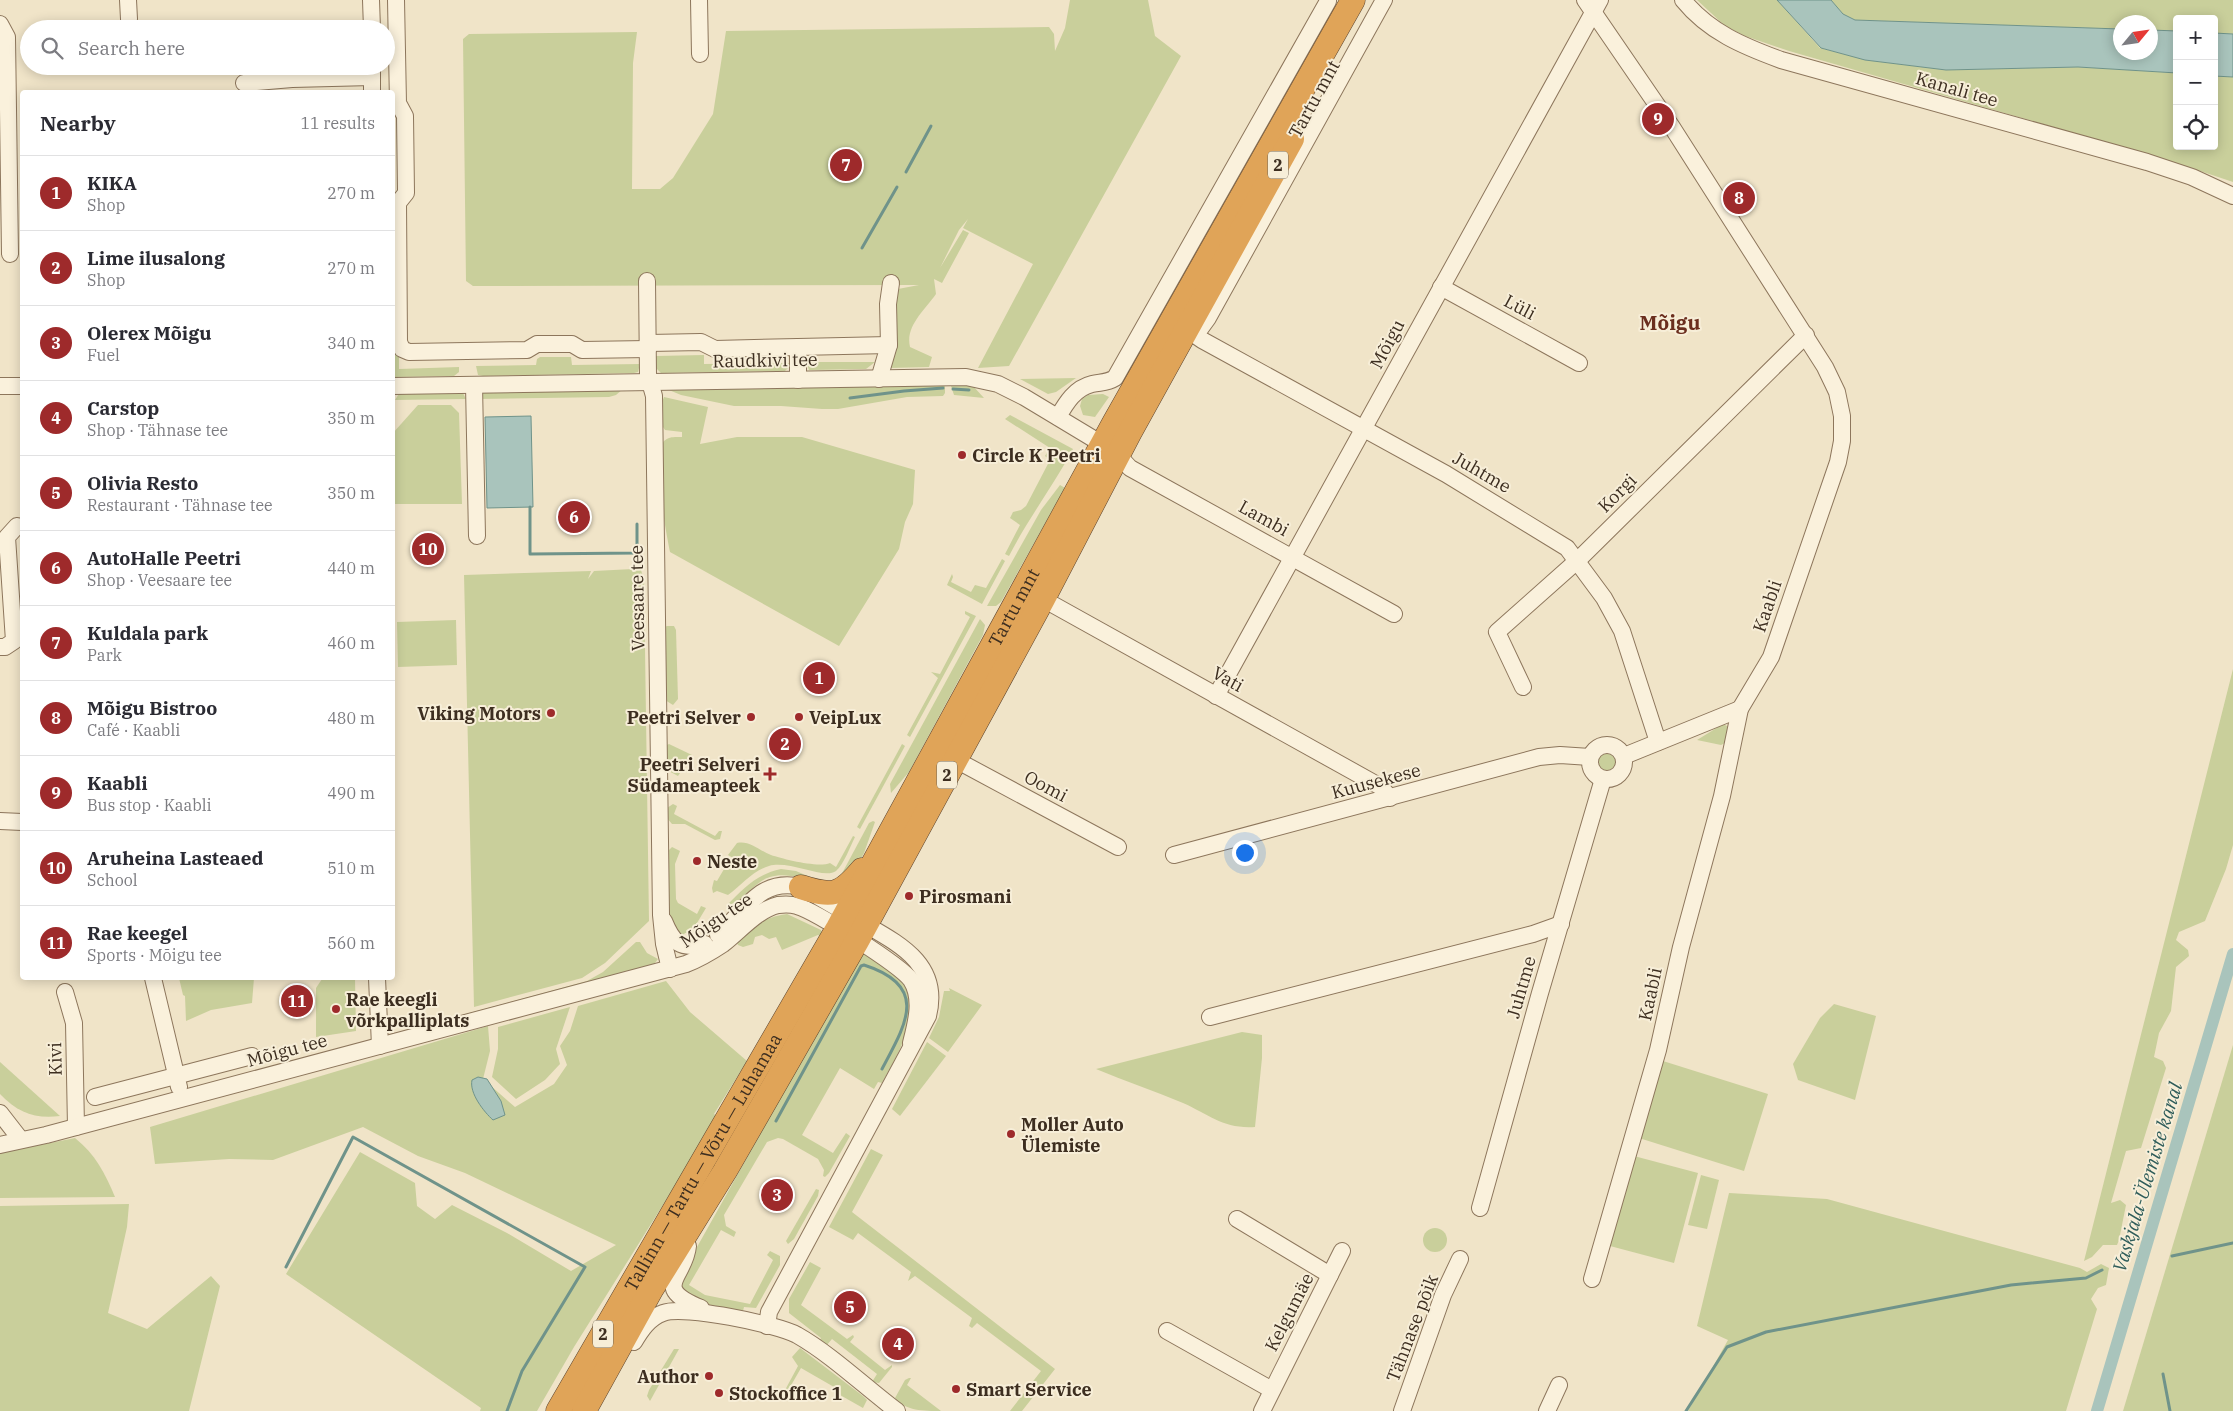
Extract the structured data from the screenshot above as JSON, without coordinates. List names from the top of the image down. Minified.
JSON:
{"streets":{"highway":["Tartu mnt","2","Tallinn — Tartu — Võru — Luhamaa"],"street":["Kanali tee","Lüli","Mõigu","Raudkivi tee","Juhtme","Korgi","Lambi","Veesaare tee","Kaabli","Vati","Kuusekese","Oomi","Mõigu tee","Kivi","Kelgumäe","Tähnase põik"]},"crossings":[["Tartu mnt","Raudkivi tee"],["Tartu mnt","Juhtme"],["Tartu mnt","Lambi"],["Tartu mnt","Vati"],["Tartu mnt","Oomi"],["Tartu mnt","Mõigu tee"],["Tartu mnt","Tallinn — Tartu — Võru — Luhamaa"],["Lüli","Mõigu"],["Mõigu","Juhtme"],["Mõigu","Lambi"],["Mõigu","Kaabli"],["Mõigu","Vati"],["Raudkivi tee","Lambi"],["Raudkivi tee","Veesaare tee"],["Juhtme","Korgi"],["Juhtme","Kuusekese"],["Korgi","Kaabli"],["Veesaare tee","Mõigu tee"],["Vati","Kuusekese"],["Mõigu tee","Kivi"],["Mõigu tee","Tallinn — Tartu — Võru — Luhamaa"]],"districts":["Mõigu"],"water":["Vaskjala-Ülemiste kanal"],"places":{"other":["Circle K Peetri","Viking Motors","Peetri Selver","VeipLux","Neste","Pirosmani","Rae keegli võrkpalliplats","Moller Auto Ülemiste","Author","Smart Service","Stockoffice 1"],"health":["Peetri Selveri Südameapteek"]},"north":"top right","page":{"map_buttons":["+","−"],"search":"Search here","heading":["Nearby","11 results"],"pins":["9","7","8","6","10","1","2","11","3","5","4"],"list":[{"mark":"1","name":"KIKA","note":"Shop","value":"270 m"},{"mark":"2","name":"Lime ilusalong","note":"Shop","value":"270 m"},{"mark":"3","name":"Olerex Mõigu","note":"Fuel","value":"340 m"},{"mark":"4","name":"Carstop","note":"Shop · Tähnase tee","value":"350 m"},{"mark":"5","name":"Olivia Resto","note":"Restaurant · Tähnase tee","value":"350 m"},{"mark":"6","name":"AutoHalle Peetri","note":"Shop · Veesaare tee","value":"440 m"},{"mark":"7","name":"Kuldala park","note":"Park","value":"460 m"},{"mark":"8","name":"Mõigu Bistroo","note":"Café · Kaabli","value":"480 m"},{"mark":"9","name":"Kaabli","note":"Bus stop · Kaabli","value":"490 m"},{"mark":"10","name":"Aruheina Lasteaed","note":"School","value":"510 m"},{"mark":"11","name":"Rae keegel","note":"Sports · Mõigu tee","value":"560 m"}]}}
